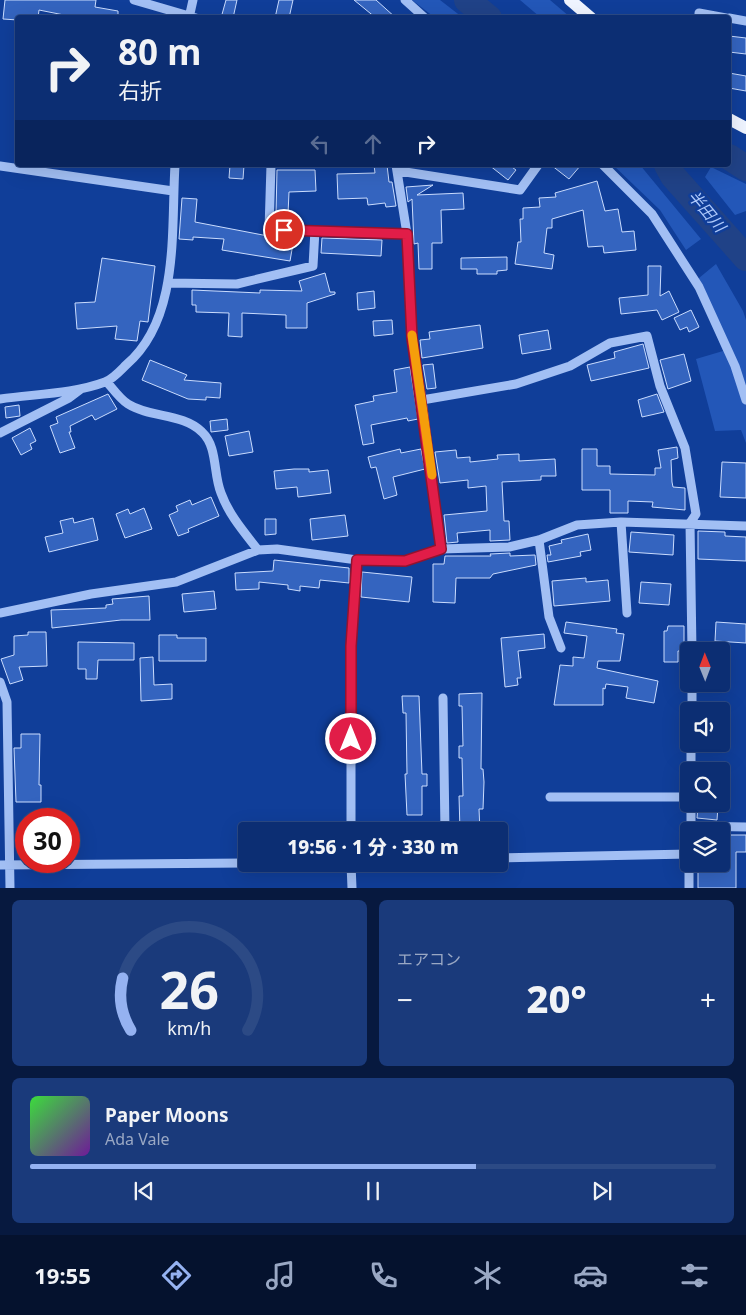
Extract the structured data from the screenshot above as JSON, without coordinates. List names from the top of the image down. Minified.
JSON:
{"water":["半田川"],"north":"top","page":{"turn":["80 m","右折"],"limit":"30","trip":"19:56 · 1 分 · 330 m","tile":"エアコン","heat":["−","20°","+"],"song":["Paper Moons","Ada Vale"],"tabs":"19:55","gauge":["26","km/h"]}}
